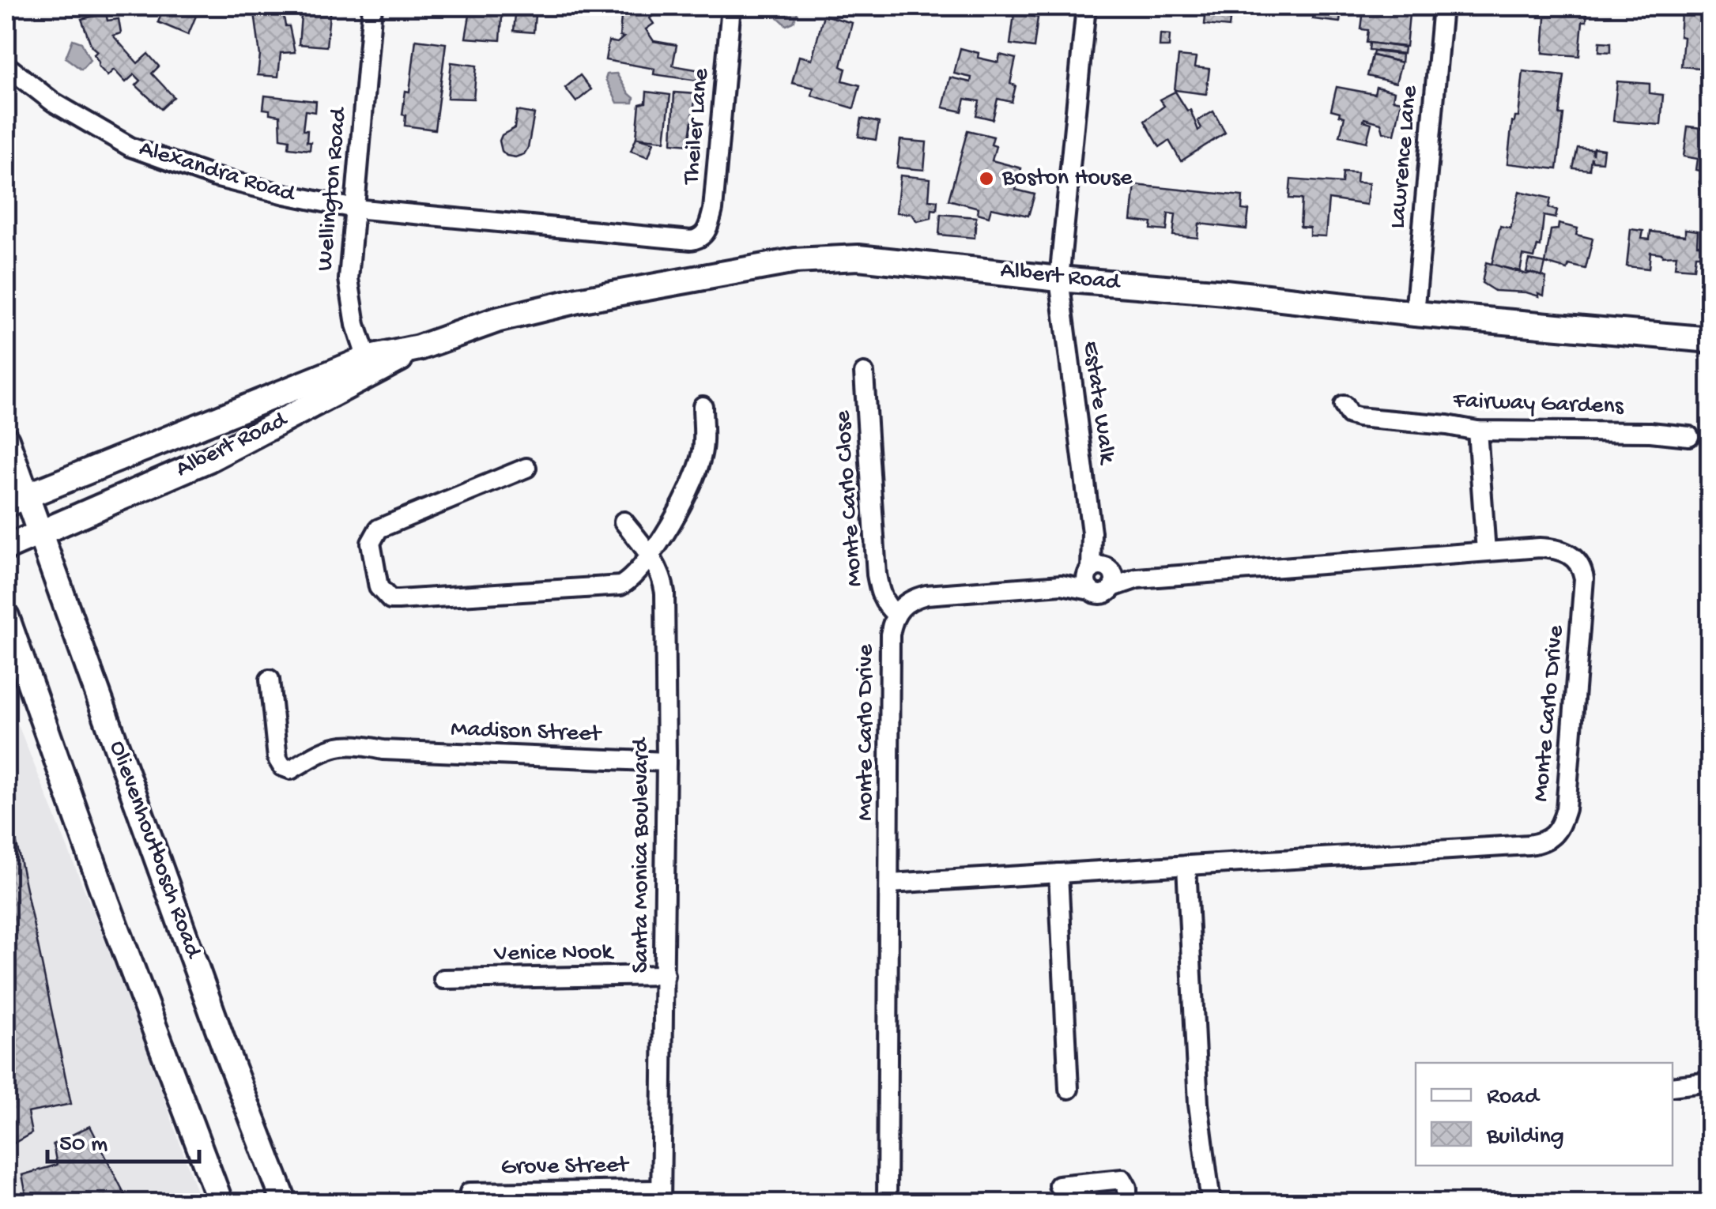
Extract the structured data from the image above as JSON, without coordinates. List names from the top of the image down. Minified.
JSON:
{"streets":{"street":["Theiler Lane","Lawrence Lane","Alexandra Road","Wellington Road","Albert Road","Estate Walk","Fairway Gardens","Monte Carlo Close","Monte Carlo Drive","Madison Street","Olievenhoutbosch Road","Santa Monica Boulevard","Venice Nook","Grove Street"]},"crossings":[["Theiler Lane","Alexandra Road"],["Theiler Lane","Wellington Road"],["Lawrence Lane","Albert Road"],["Alexandra Road","Wellington Road"],["Wellington Road","Albert Road"],["Albert Road","Estate Walk"],["Albert Road","Olievenhoutbosch Road"],["Estate Walk","Monte Carlo Drive"],["Monte Carlo Close","Monte Carlo Drive"],["Madison Street","Santa Monica Boulevard"],["Santa Monica Boulevard","Venice Nook"],["Santa Monica Boulevard","Grove Street"]],"places":["Boston House"],"legend":["Road","Building"],"scale_bar":"50 m"}
